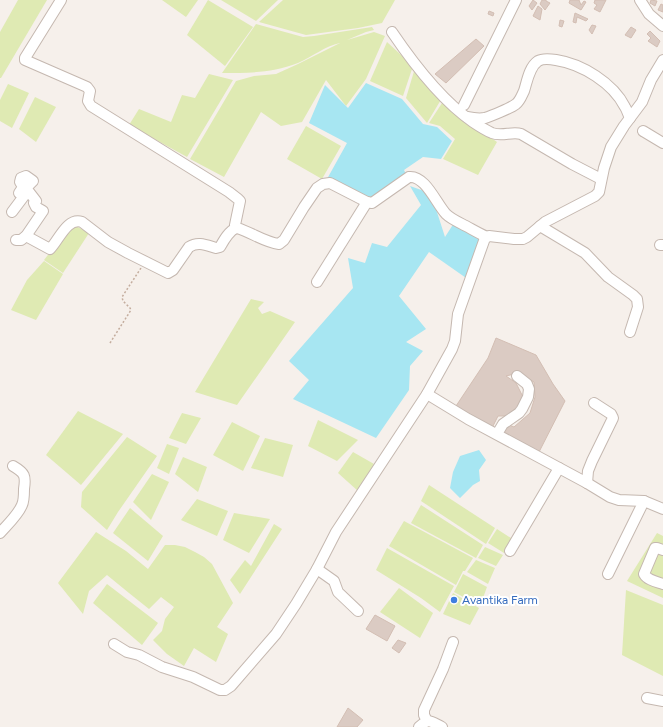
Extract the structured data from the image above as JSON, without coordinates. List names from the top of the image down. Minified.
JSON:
{"places":["Avantika Farm"]}
